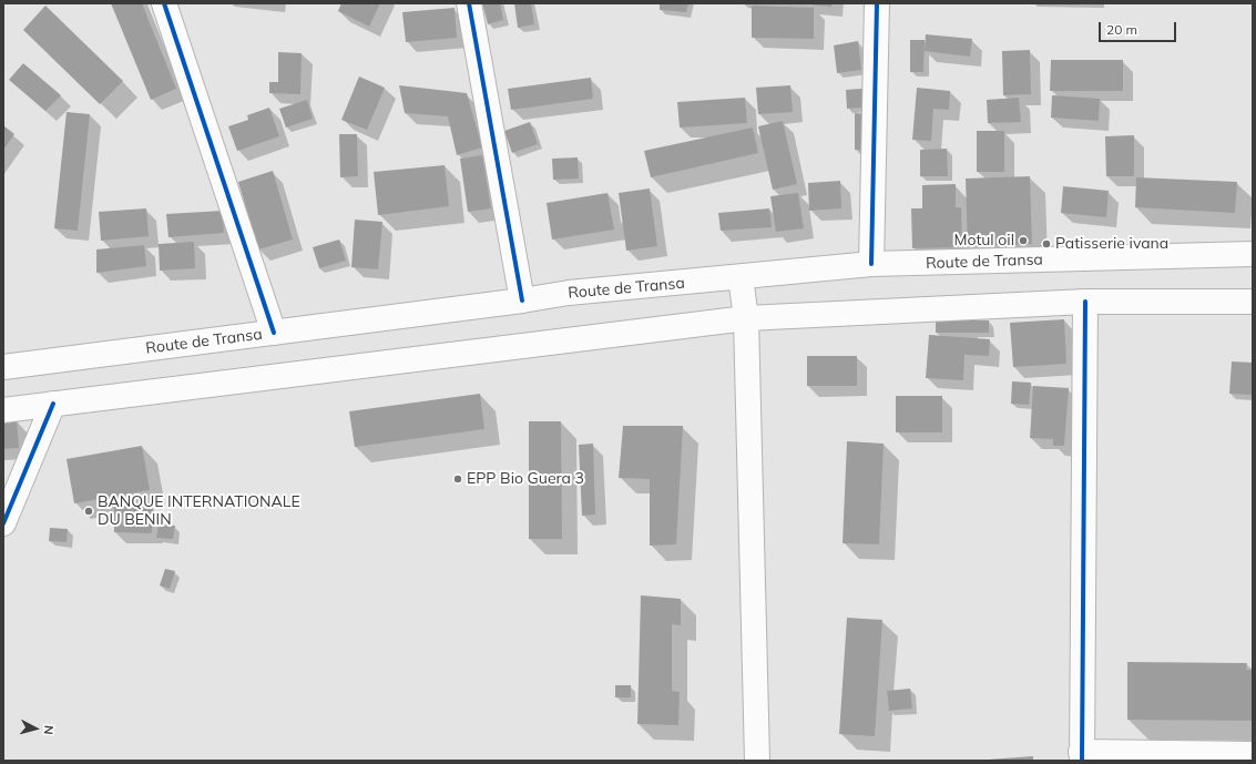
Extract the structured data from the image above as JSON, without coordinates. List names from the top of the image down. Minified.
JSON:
{"streets":{"main road":["Route de Transa"]},"places":["Motul oil","Patisserie ivana","EPP Bio Guera 3","BANQUE INTERNATIONALE DU BENIN"],"scale_bar":"20 m","north":"right"}
